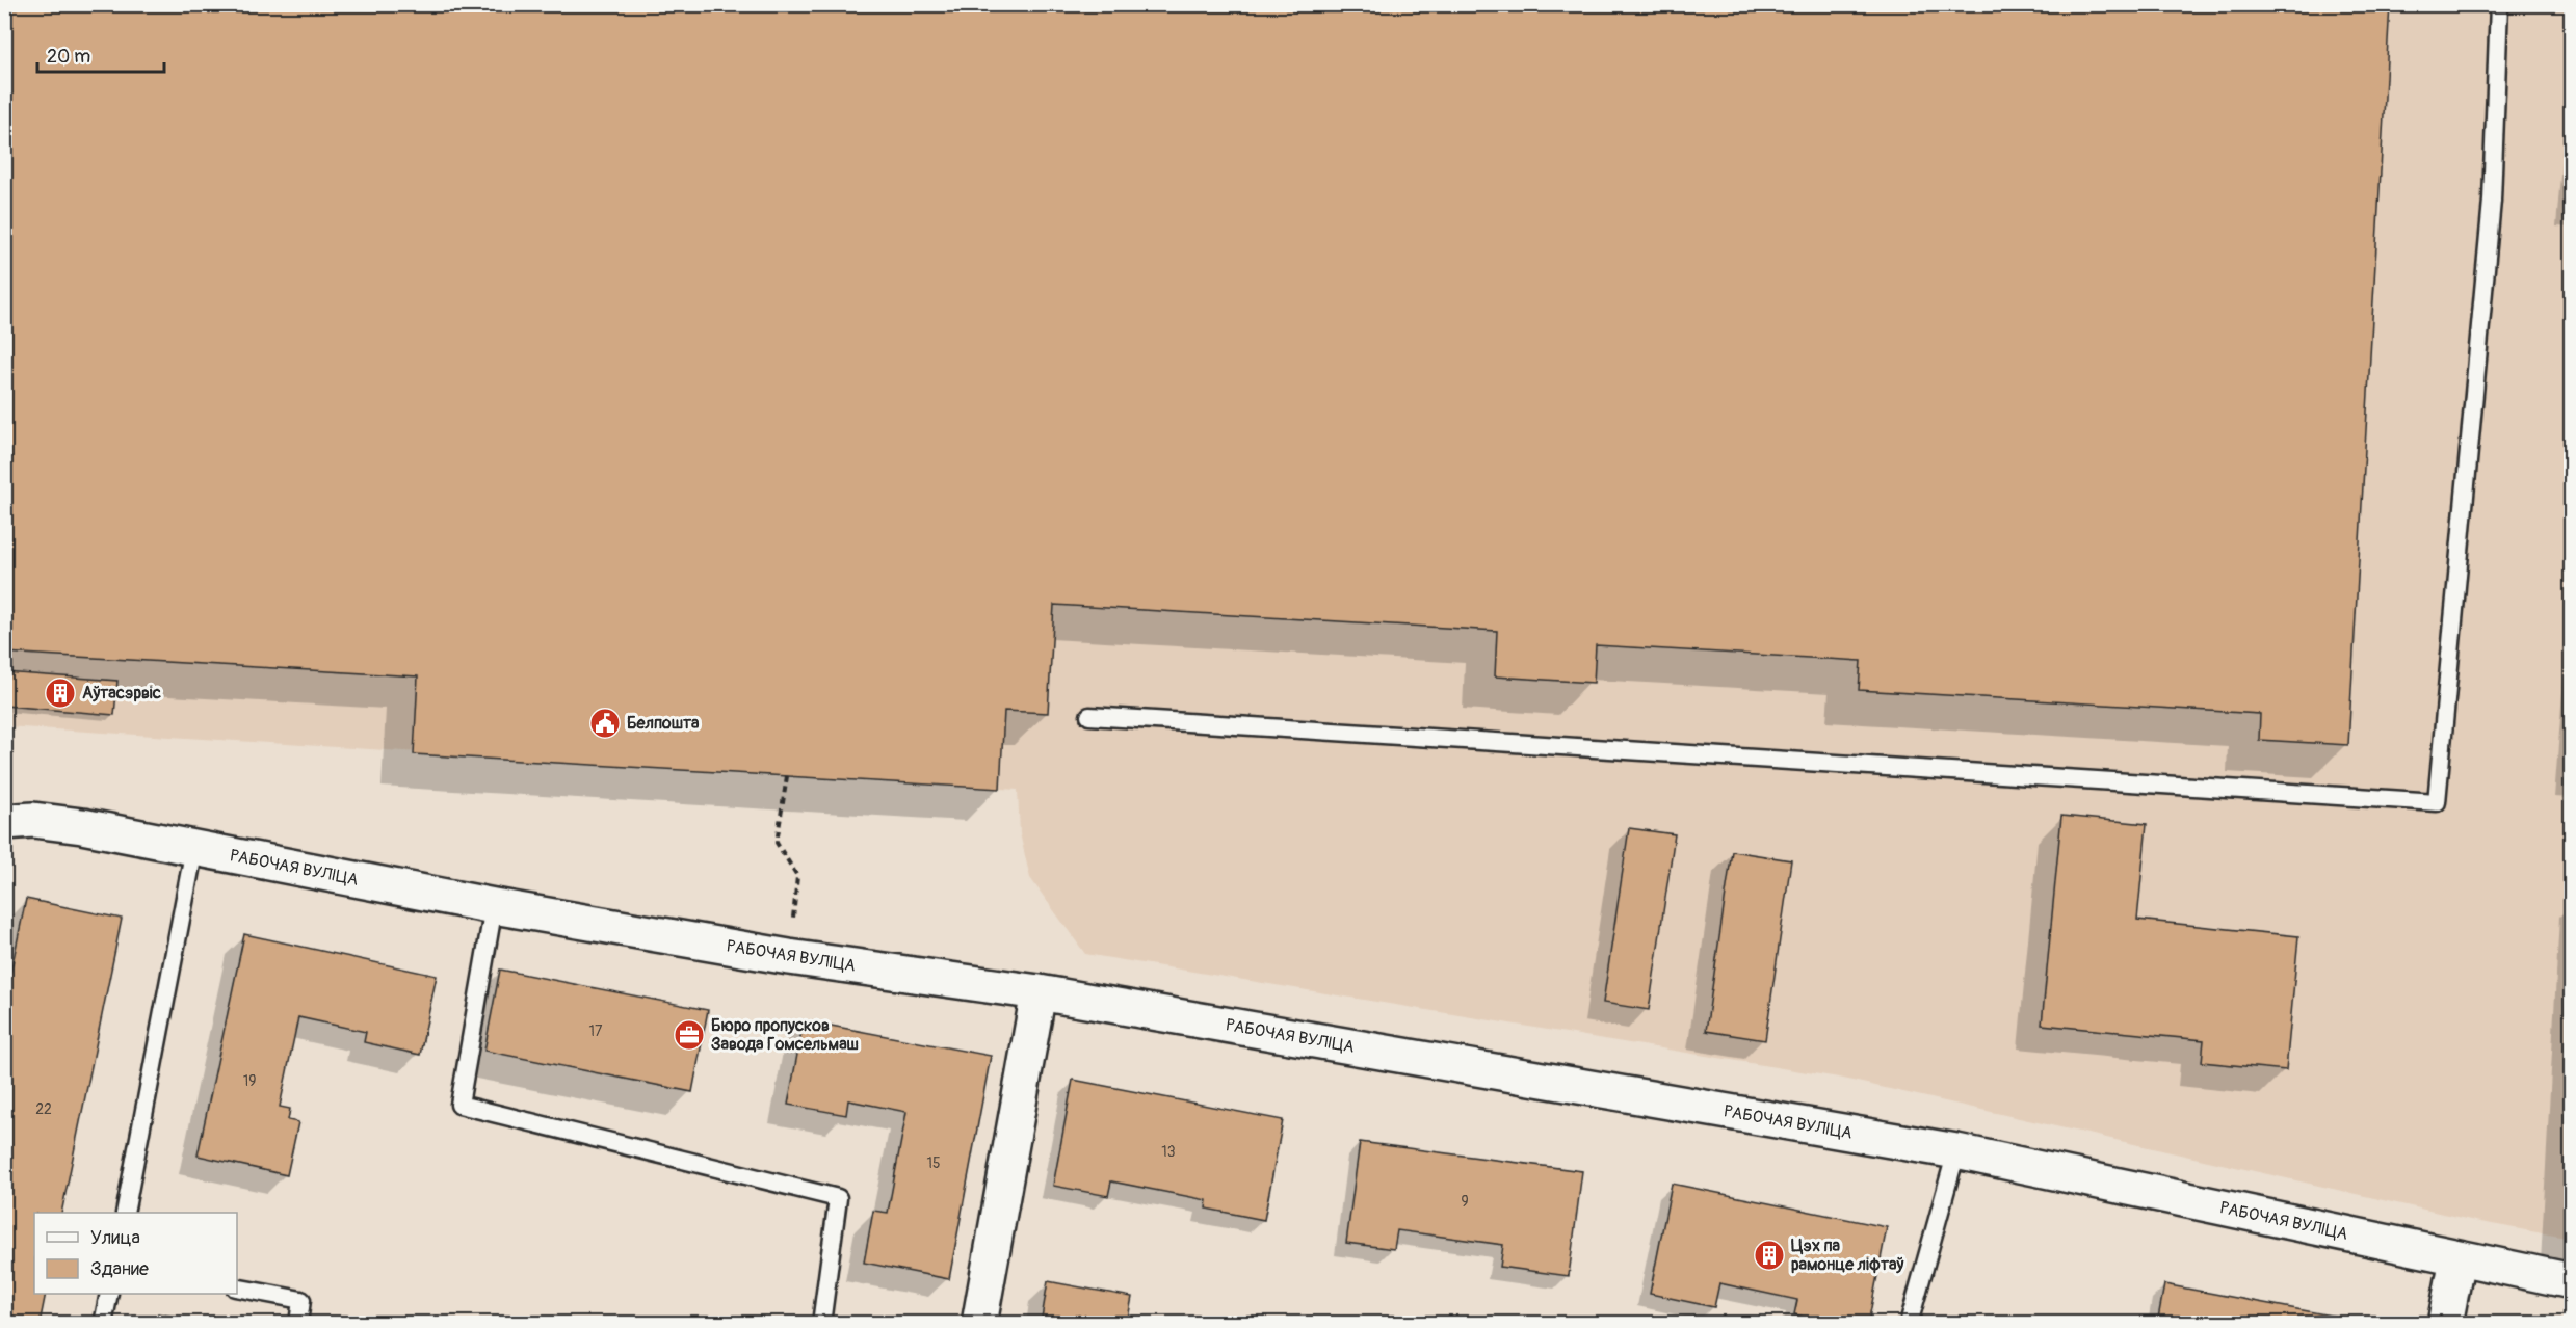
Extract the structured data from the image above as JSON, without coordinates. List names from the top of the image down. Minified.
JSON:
{"streets":{"street":["РАБОЧАЯ ВУЛІЦА"]},"places":{"building":["Аўтасэрвіс","Цэх па рамонце ліфтаў"],"public building":["Белпошта"],"office":["Бюро пропусков Завода Гомсельмаш"]},"house_numbers":["17","19","22","13","15","9"],"legend":["Улица","Здание"],"scale_bar":"20 m"}
